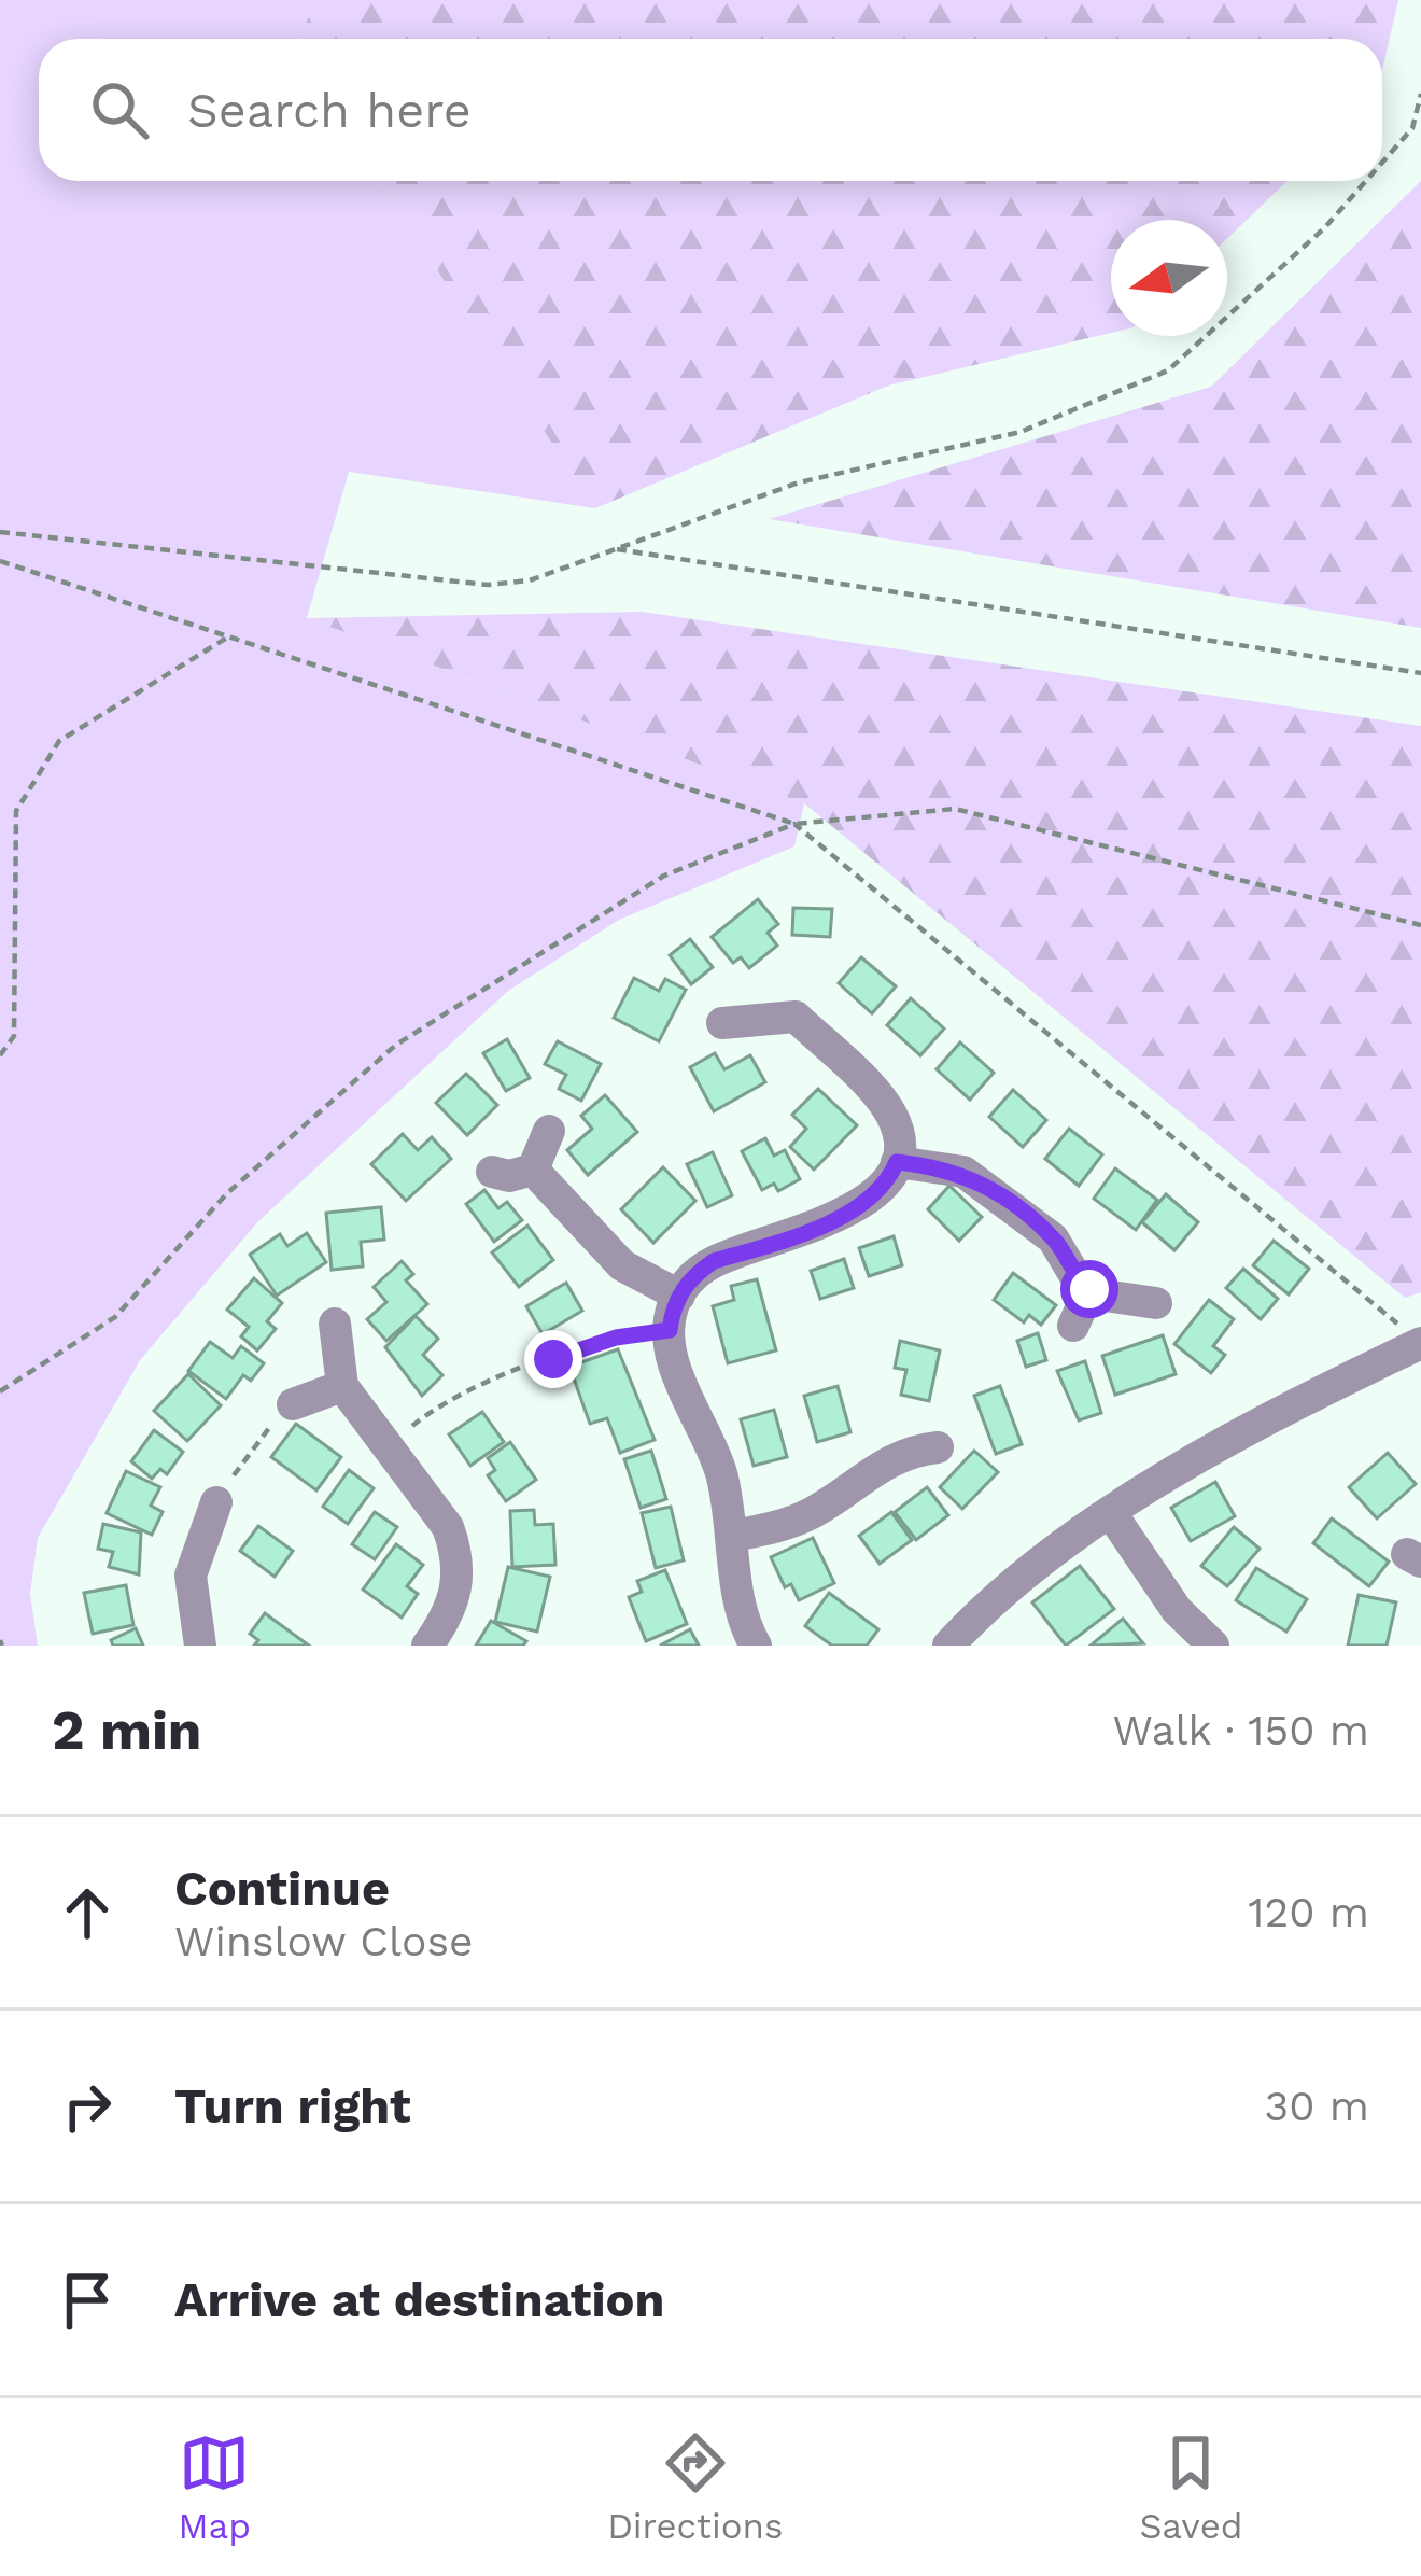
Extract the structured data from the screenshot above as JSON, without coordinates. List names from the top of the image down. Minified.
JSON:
{"north":"left","page":{"search":"Search here","heading":["2 min","Walk · 150 m"],"list":[["Continue","Winslow Close","120 m"],["Turn right","30 m"],"Arrive at destination"],"nav":["Map","Directions","Saved"]}}
